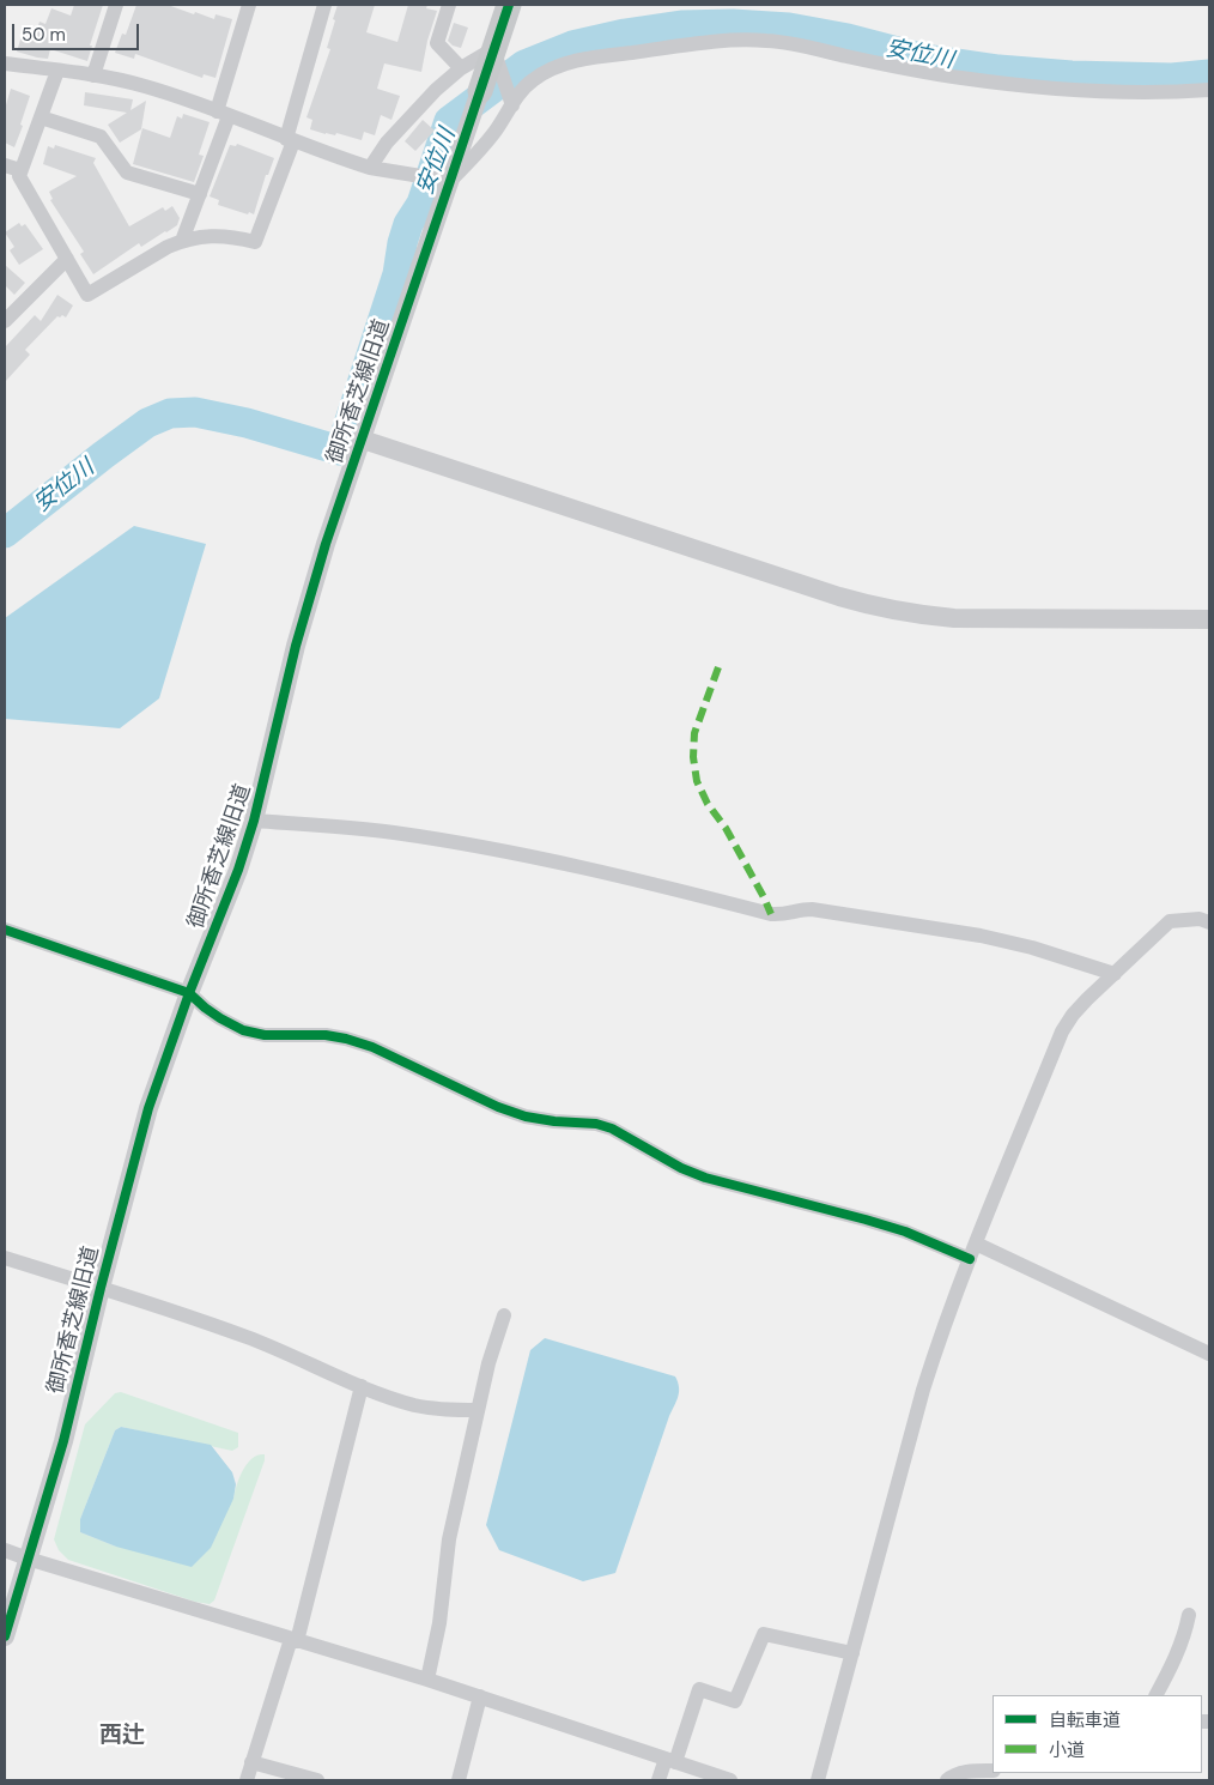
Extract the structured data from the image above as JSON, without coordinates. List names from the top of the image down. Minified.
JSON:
{"streets":{"street":["御所香芝線旧道"]},"districts":["西辻"],"water":["安位川"],"legend":["自転車道","小道"],"scale_bar":"50 m"}
